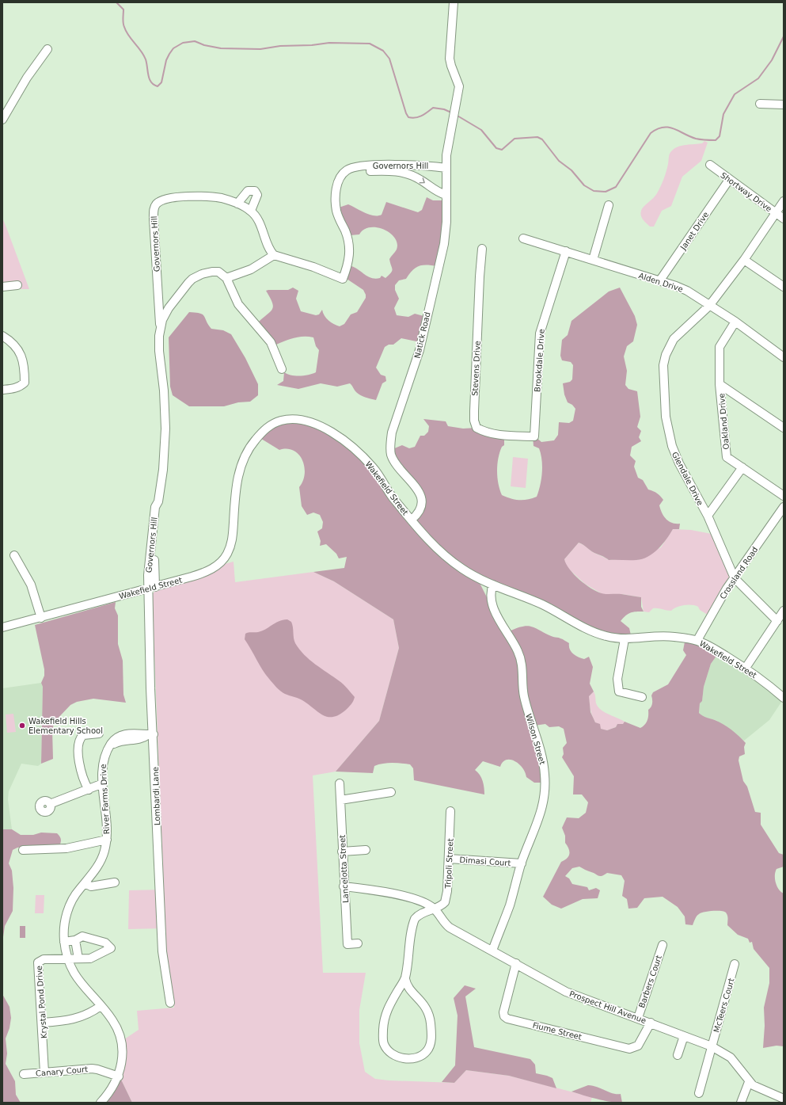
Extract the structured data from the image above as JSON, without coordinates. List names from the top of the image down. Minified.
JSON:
{"streets":{"street":["Governors Hill","Shortway Drive","Janet Drive","Alden Drive","Natick Road","Brookdale Drive","Stevens Drive","Oakland Drive","Glendale Drive","Wakefield Street","Crossland Road","Wilson Street","Lombardi Lane","River Farms Drive","Dimasi Court","Tripoli Street","Lancelotta Street","Barbers Court","Krystal Pond Drive","McTeers Court","Prospect Hill Avenue","Fiume Street","Canary Court"]},"crossings":[["Governors Hill","Natick Road"],["Governors Hill","Wakefield Street"],["Governors Hill","Lombardi Lane"],["Shortway Drive","Janet Drive"],["Shortway Drive","Glendale Drive"],["Janet Drive","Alden Drive"],["Alden Drive","Brookdale Drive"],["Alden Drive","Oakland Drive"],["Alden Drive","Glendale Drive"],["Natick Road","Wakefield Street"],["Brookdale Drive","Stevens Drive"],["Glendale Drive","Crossland Road"],["Wakefield Street","Crossland Road"],["Wakefield Street","Wilson Street"],["Wakefield Street","Lombardi Lane"],["Wilson Street","Dimasi Court"],["Wilson Street","Prospect Hill Avenue"],["Lombardi Lane","River Farms Drive"],["River Farms Drive","Krystal Pond Drive"],["River Farms Drive","Canary Court"],["Dimasi Court","Tripoli Street"],["Tripoli Street","Prospect Hill Avenue"],["Barbers Court","Prospect Hill Avenue"],["Krystal Pond Drive","Canary Court"],["McTeers Court","Prospect Hill Avenue"],["Prospect Hill Avenue","Fiume Street"]],"places":["Wakefield Hills Elementary School"]}
